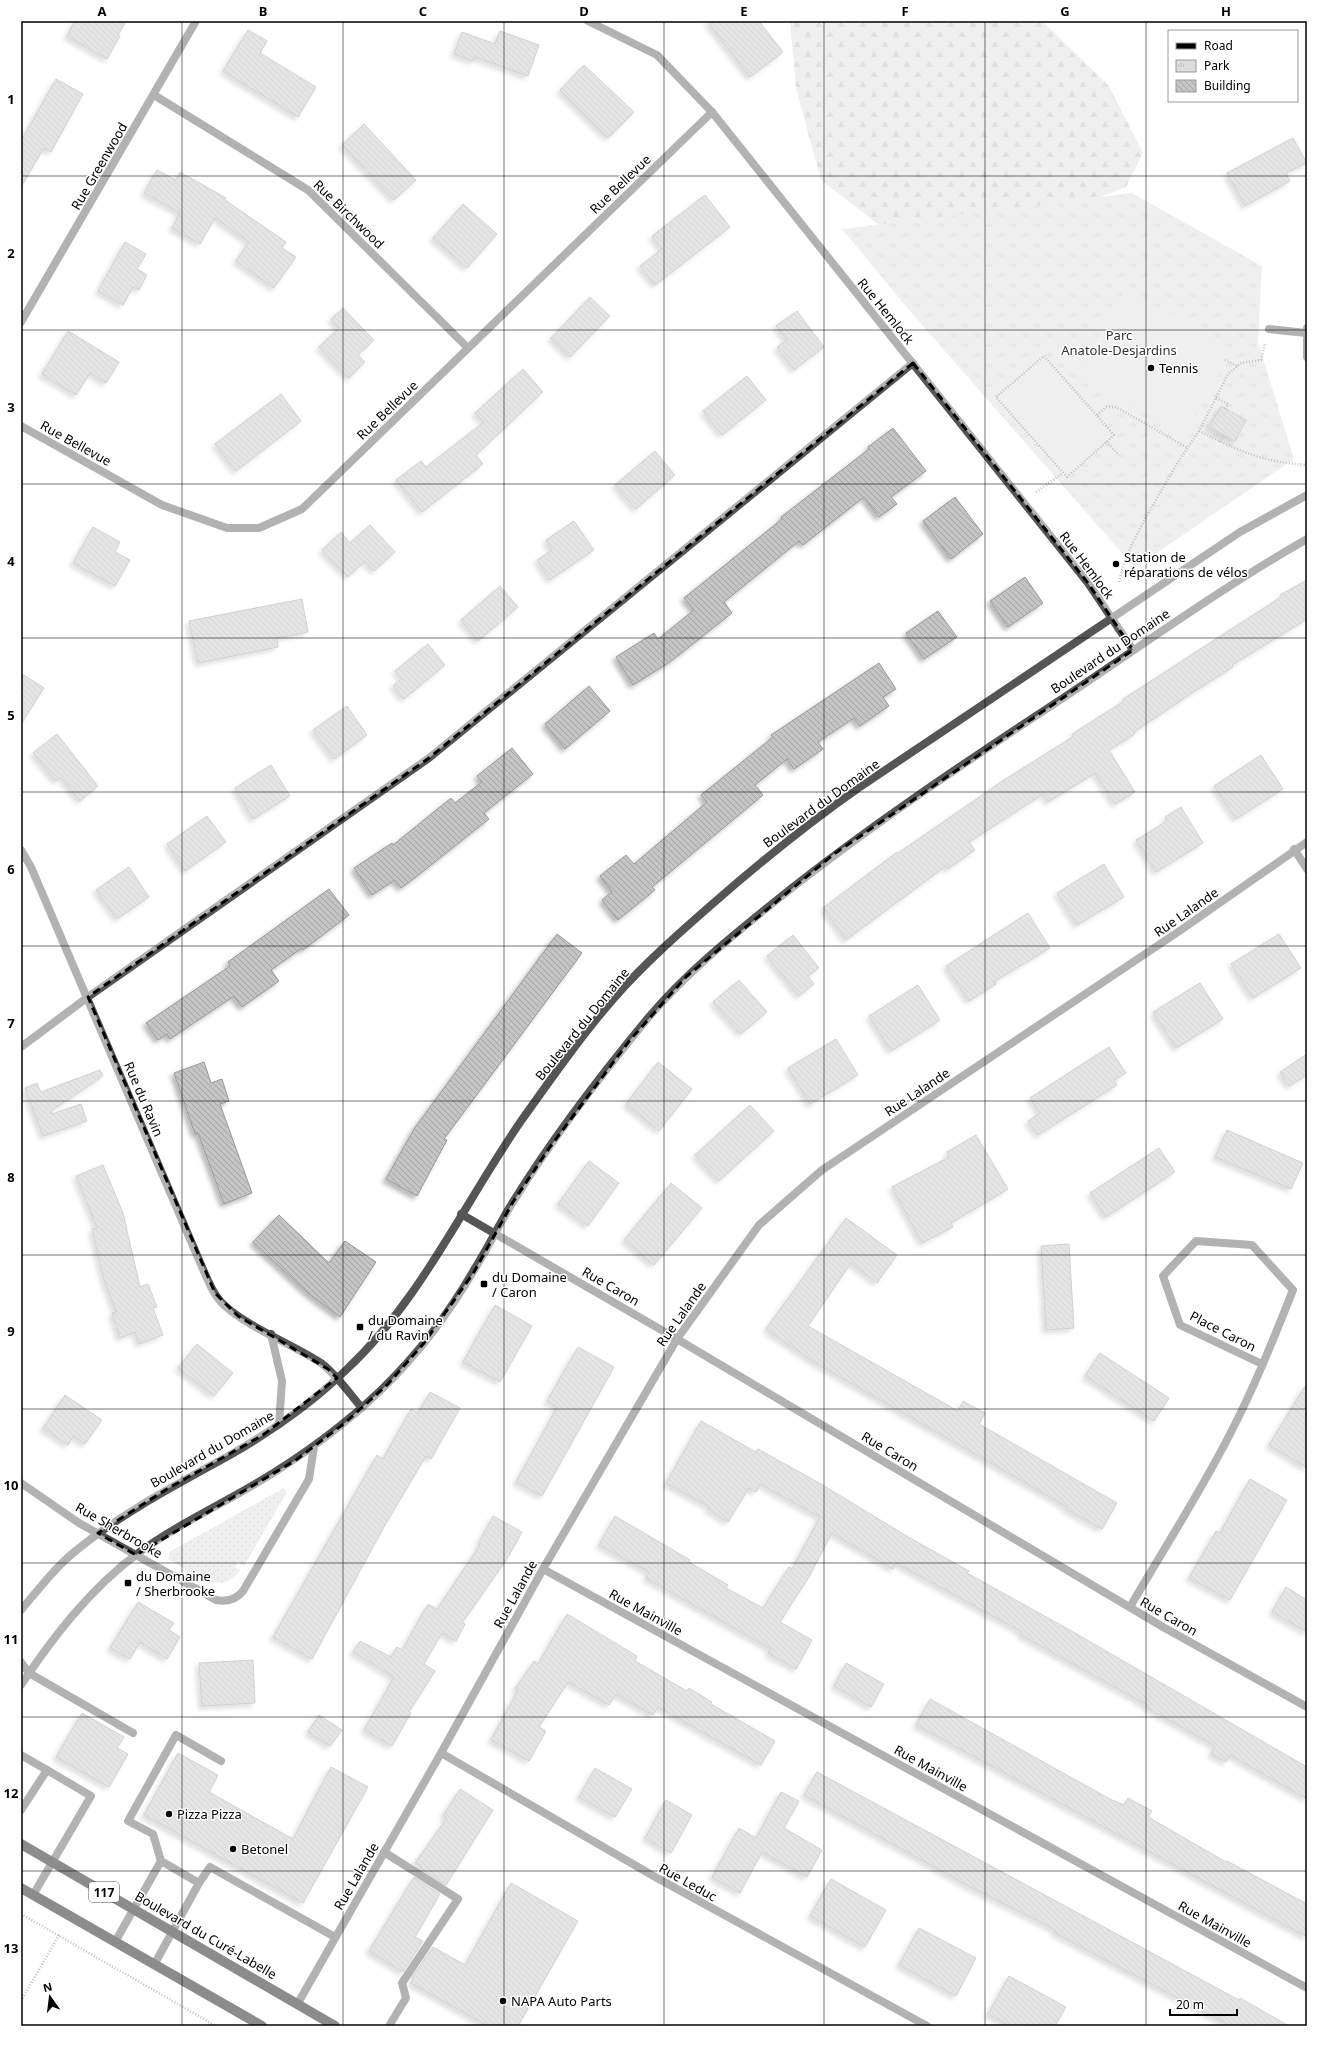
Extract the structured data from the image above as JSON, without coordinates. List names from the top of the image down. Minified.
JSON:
{"streets":{"main road":["117","Boulevard du Curé-Labelle"],"street":["Rue Greenwood","Rue Bellevue","Rue Birchwood","Rue Hemlock","Boulevard du Domaine","Rue Lalande","Rue du Ravin","Rue Caron","Place Caron","Rue Sherbrooke","Rue Mainville","Rue Leduc"]},"crossings":[["Rue Greenwood","Rue Birchwood"],["Rue Bellevue","Rue Birchwood"],["Rue Bellevue","Rue Hemlock"],["Rue Hemlock","Boulevard du Domaine"],["Boulevard du Domaine","Rue du Ravin"],["Boulevard du Domaine","Rue Caron"],["Boulevard du Domaine","Rue Sherbrooke"],["Rue Lalande","Rue Caron"],["Rue Lalande","Rue Mainville"],["Rue Lalande","Rue Leduc"],["Rue Lalande","Boulevard du Curé-Labelle"],["Rue Caron","Place Caron"]],"parks":["Parc Anatole-Desjardins"],"places":{"other":["Tennis","Station de réparations de vélos","Pizza Pizza","Betonel","NAPA Auto Parts"],"transit":["du Domaine / Caron","du Domaine / du Ravin","du Domaine / Sherbrooke"]},"legend":["Road","Park","Building"],"scale_bar":"20 m","north":"top","grid":{"columns":["A","B","C","D","E","F","G","H"],"rows":["1","2","3","4","5","6","7","8","9","10","11","12","13"]}}
